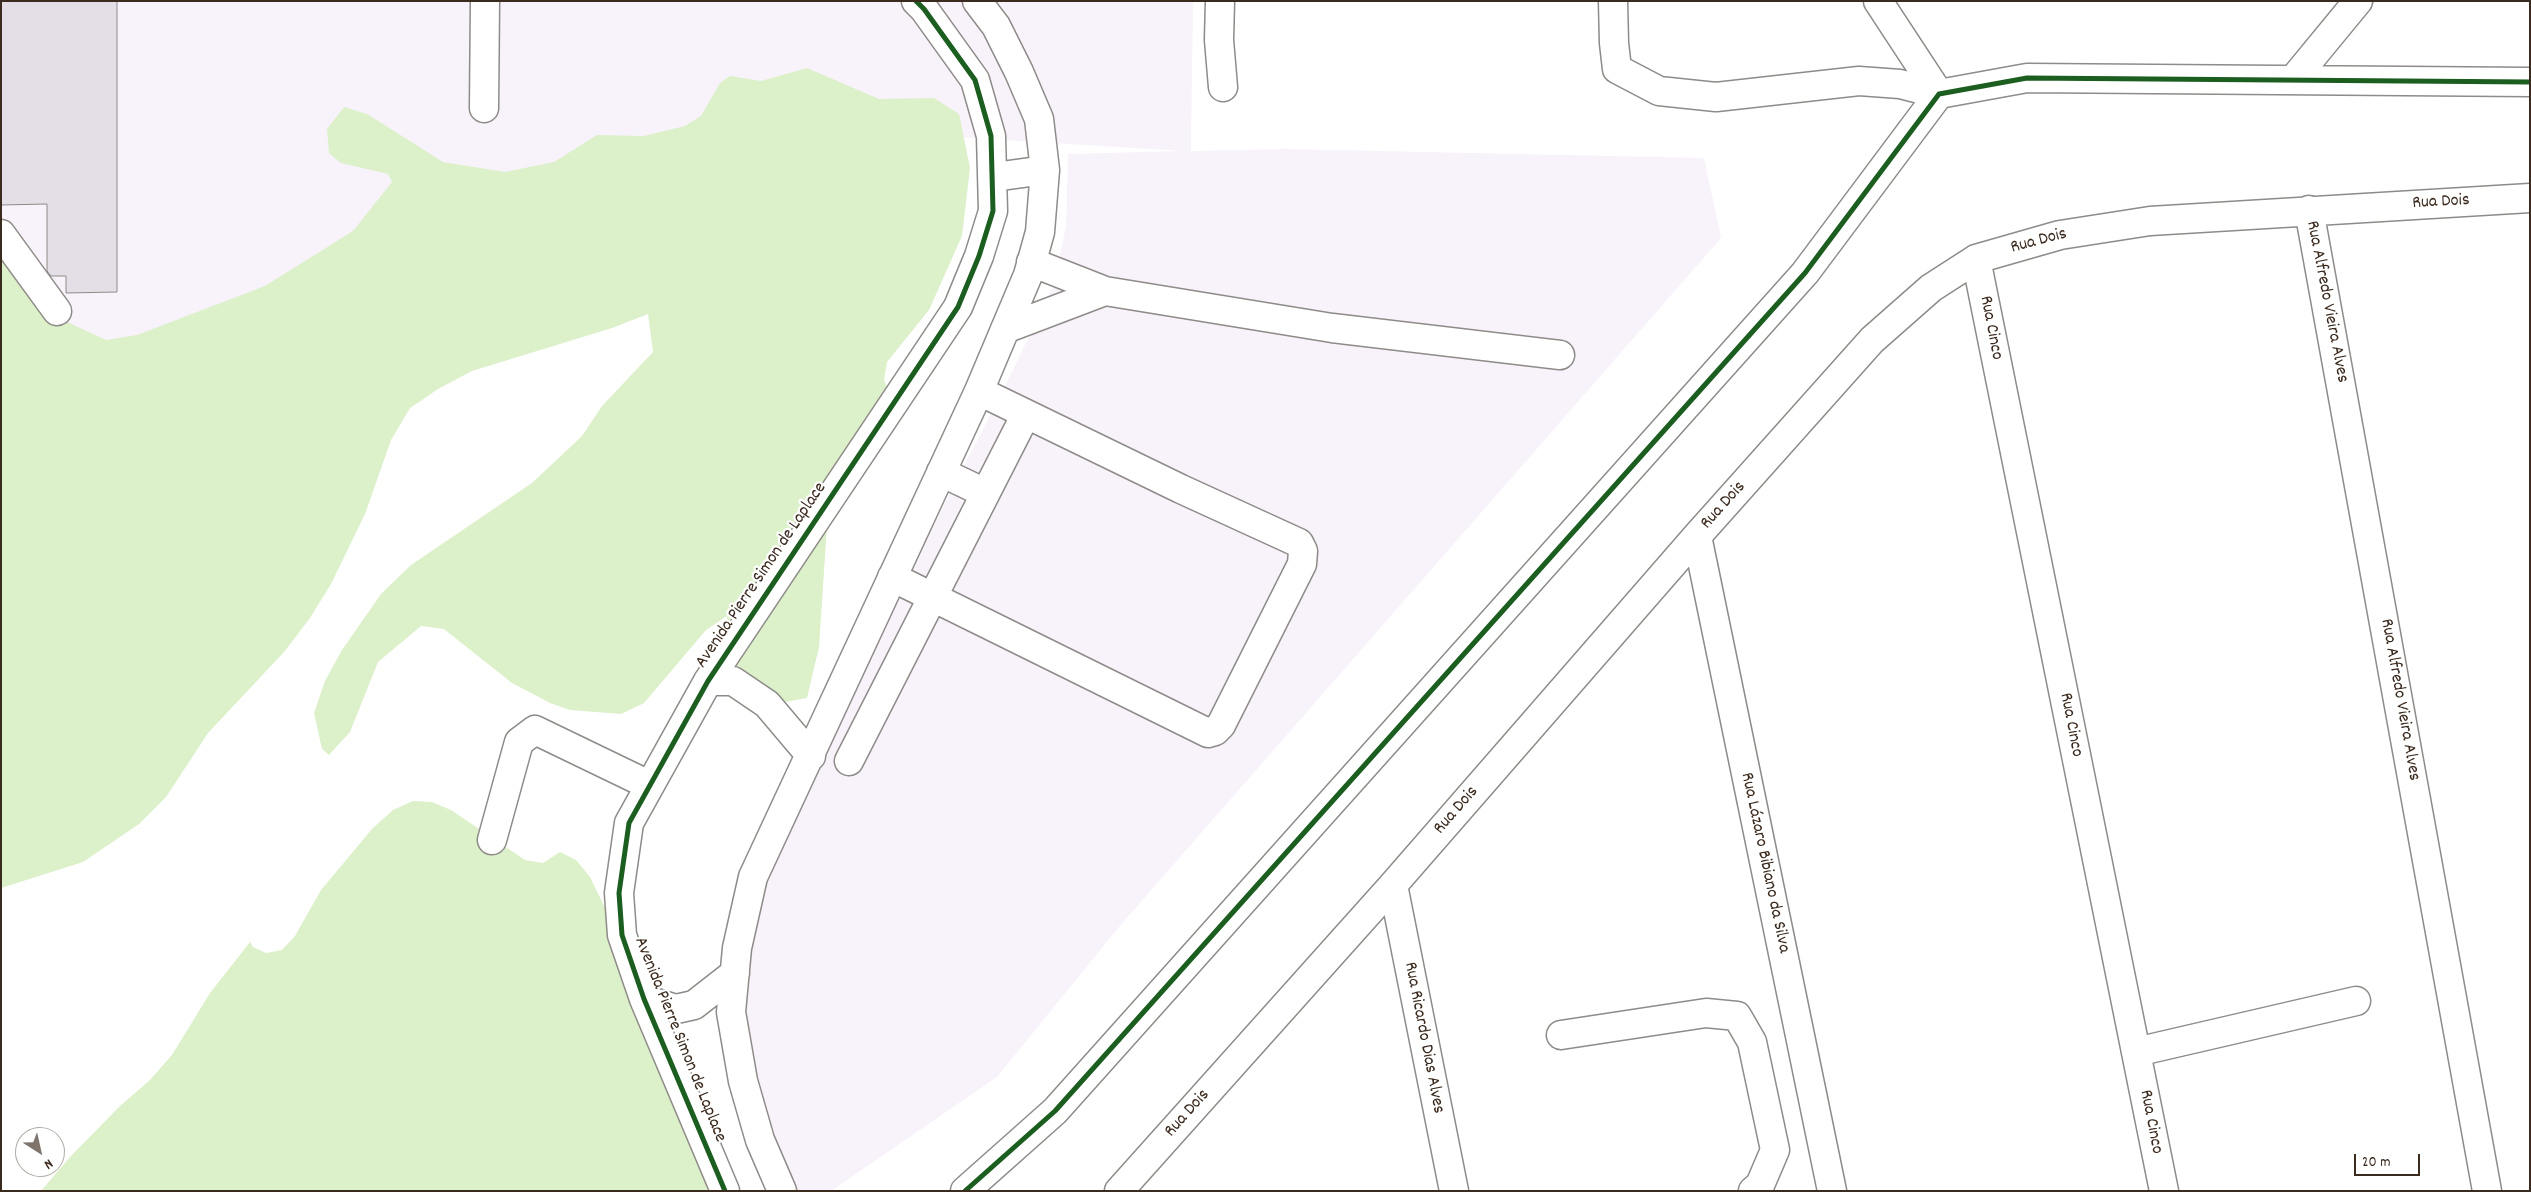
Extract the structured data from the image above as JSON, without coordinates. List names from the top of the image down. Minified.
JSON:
{"streets":{"street":["Rua Dois","Rua Alfredo Vieira Alves","Rua Cinco","Avenida Pierre Simon de Laplace","Rua Lázaro Bibiano da Silva","Rua Ricardo Dias Alves"]},"crossings":[["Rua Dois","Rua Alfredo Vieira Alves"],["Rua Dois","Rua Cinco"],["Rua Dois","Rua Lázaro Bibiano da Silva"],["Rua Dois","Rua Ricardo Dias Alves"]],"scale_bar":"20 m","north":"bottom right"}
